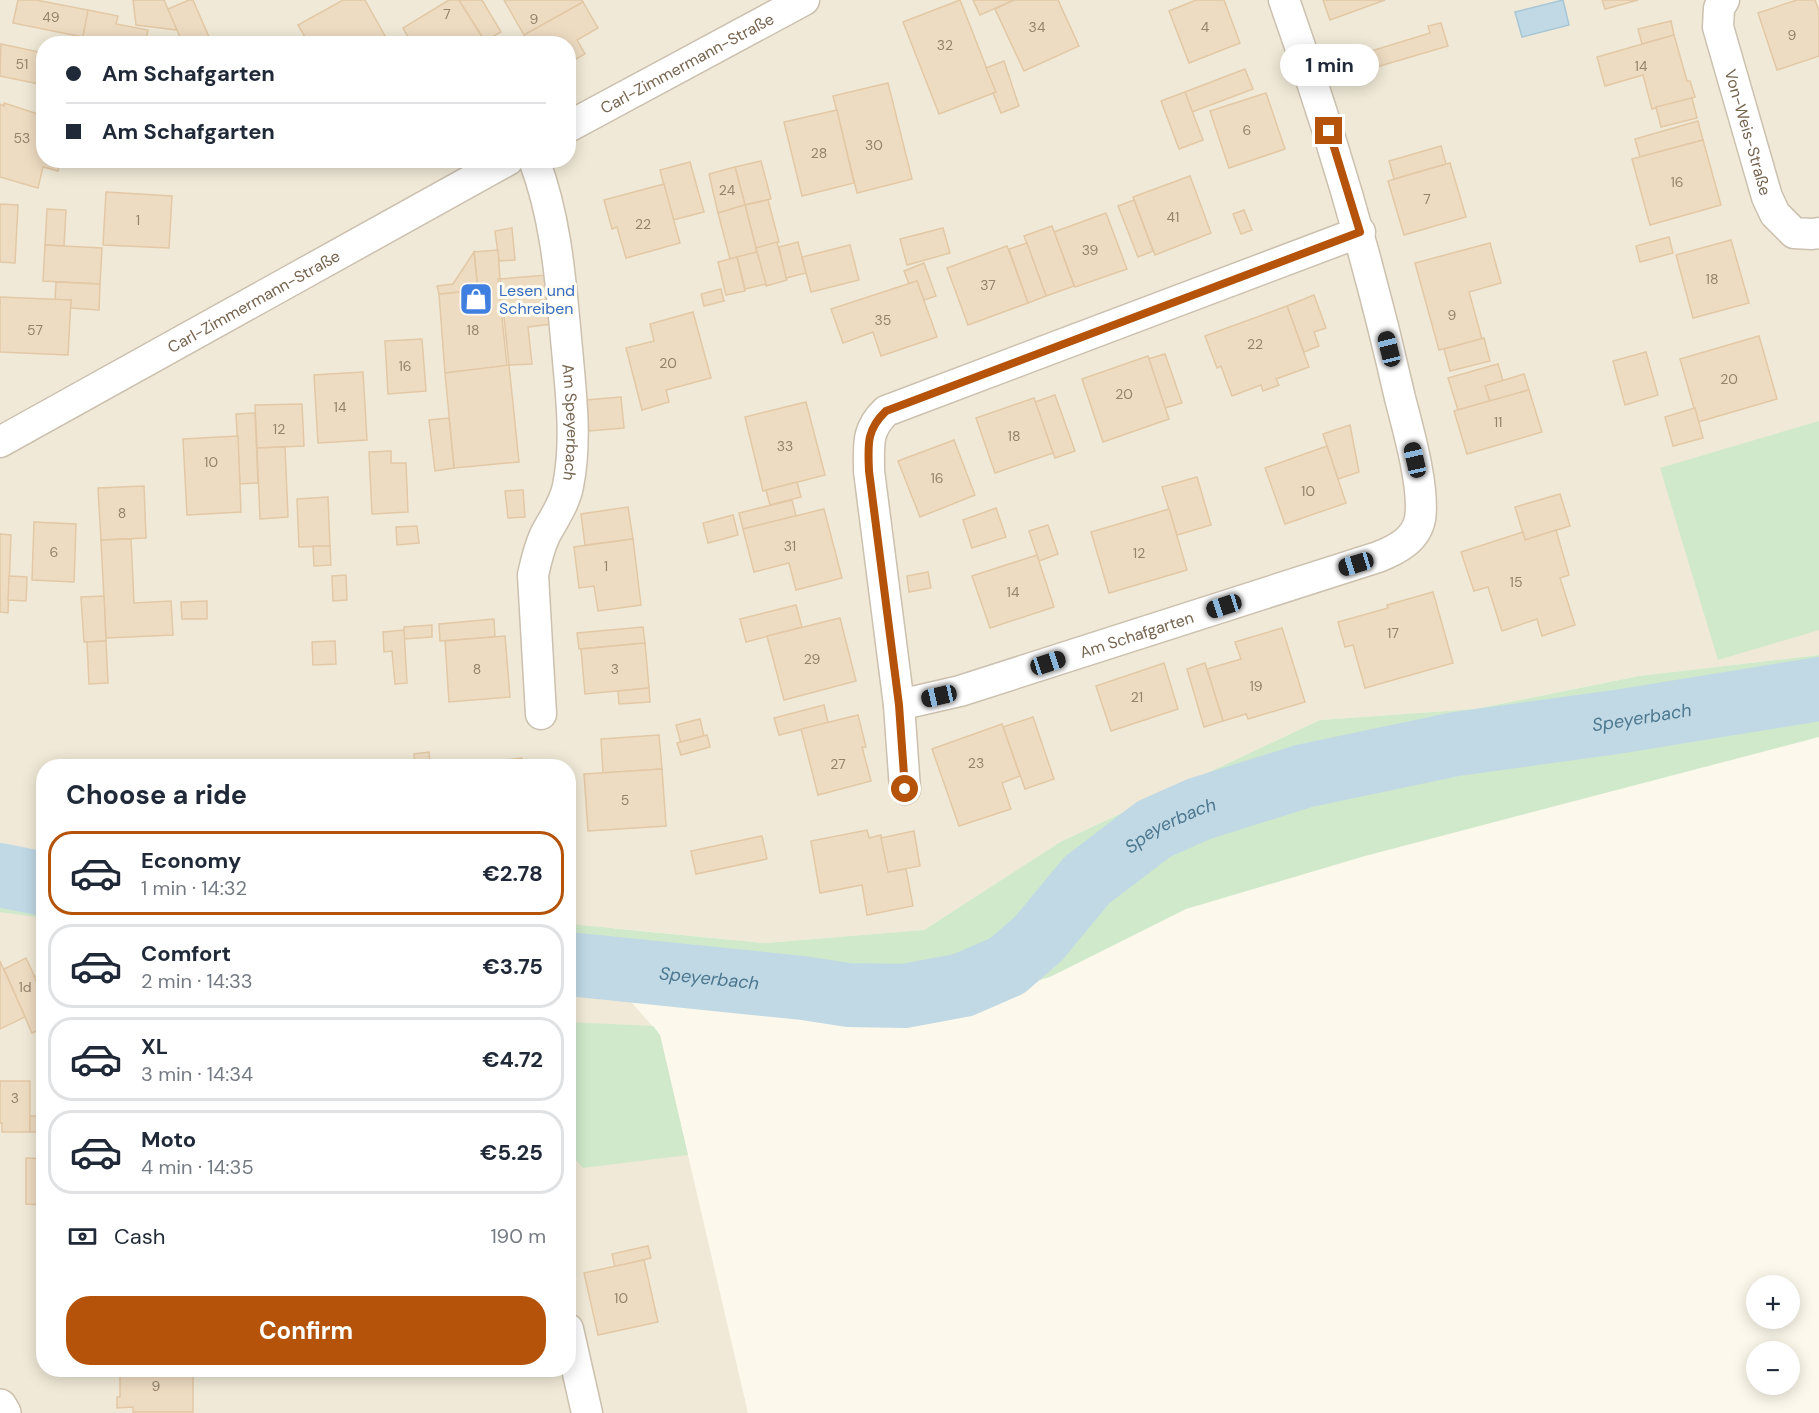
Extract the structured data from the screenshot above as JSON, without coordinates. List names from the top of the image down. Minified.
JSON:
{"streets":{"street":["Carl-Zimmermann-Straße","Von-Weis-Straße","Am Speyerbach","Am Schafgarten"]},"water":["Speyerbach"],"places":{"shop":["Lesen und Schreiben"]},"house_numbers":["7","49","9","34","4","9","32","51","14","6","53","30","28","16","24","7","41","1","22","39","18","37","9","35","57","18","22","20","16","20","20","14","11","12","18","33","10","16","10","8","31","6","12","1","15","14","17","29","8","3","19","21","23","27","5","1d","3","10","9"],"page":{"banner":["Am Schafgarten","Am Schafgarten"],"bubble":"1 min","heading":"Choose a ride","list":[{"name":"Economy","note":"1 min · 14:32","value":"€2.78"},{"name":"Comfort","note":"2 min · 14:33","value":"€3.75"},{"name":"XL","note":"3 min · 14:34","value":"€4.72"},{"name":"Moto","note":"4 min · 14:35","value":"€5.25"}],"pay":["Cash","190 m"],"map_buttons":["+","−"],"buttons":"Confirm"}}
